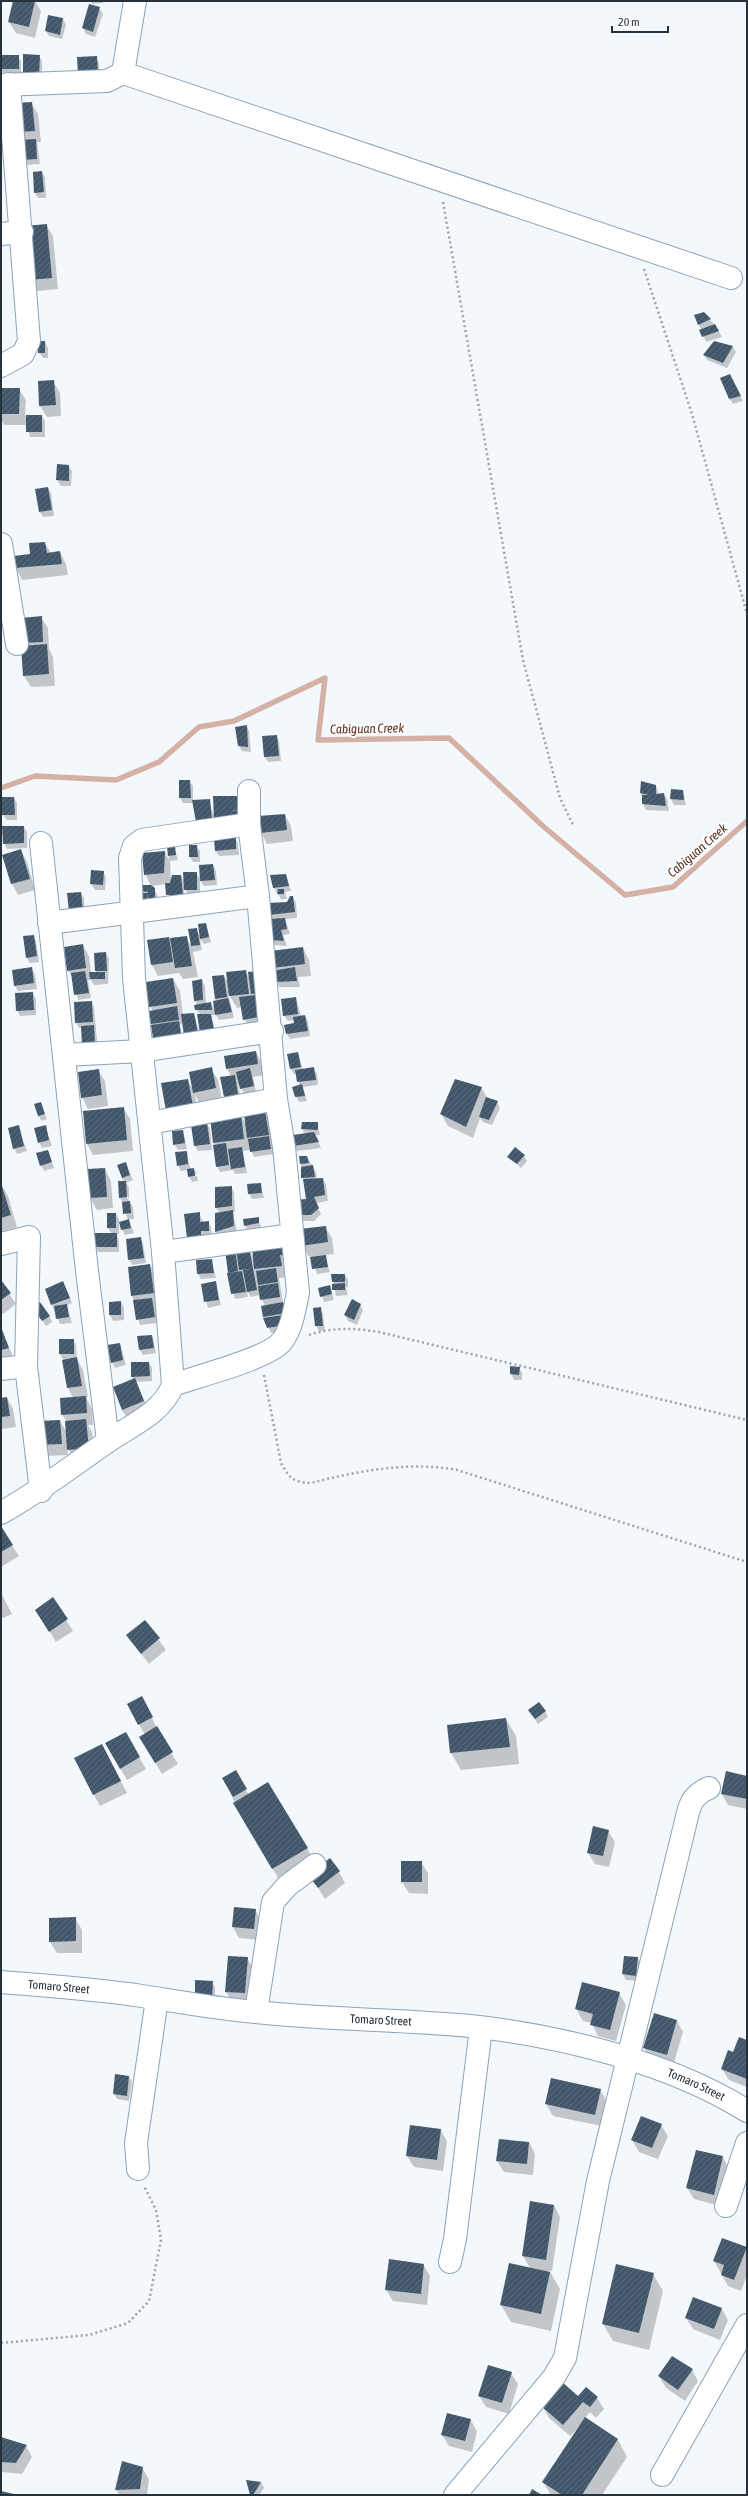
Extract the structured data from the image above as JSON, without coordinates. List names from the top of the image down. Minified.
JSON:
{"streets":{"street":["Tomaro Street"]},"water":["Cabiguan Creek"],"scale_bar":"20 m"}
